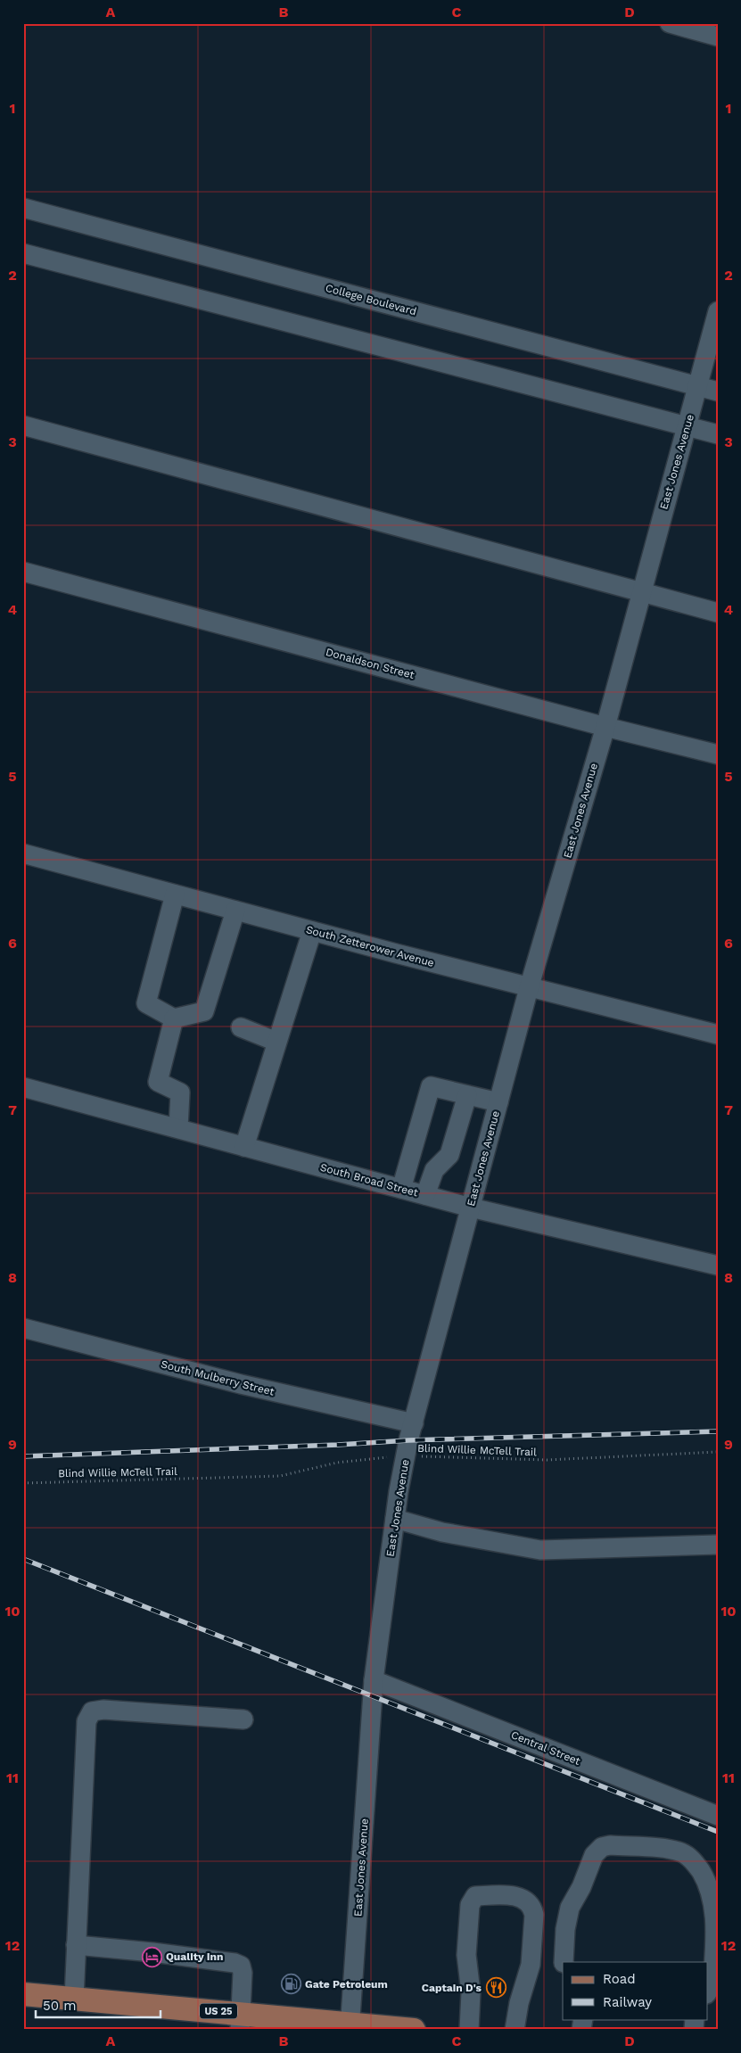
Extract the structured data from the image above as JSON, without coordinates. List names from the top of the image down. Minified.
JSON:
{"streets":{"main road":["US 25"],"street":["College Boulevard","East Jones Avenue","Donaldson Street","South Zetterower Avenue","South Broad Street","South Mulberry Street","Central Street"],"path":["Blind Willie McTell Trail"]},"crossings":[["College Boulevard","East Jones Avenue"],["East Jones Avenue","Donaldson Street"],["East Jones Avenue","South Zetterower Avenue"],["East Jones Avenue","South Broad Street"],["East Jones Avenue","South Mulberry Street"],["East Jones Avenue","Blind Willie McTell Trail"],["East Jones Avenue","Central Street"],["East Jones Avenue","US 25"]],"places":{"hotel":["Quality Inn"],"fuel station":["Gate Petroleum"],"restaurant":["Captain D's"]},"legend":["Road","Railway"],"scale_bar":"50 m","grid":{"columns":["A","B","C","D"],"rows":["1","2","3","4","5","6","7","8","9","10","11","12"]}}
